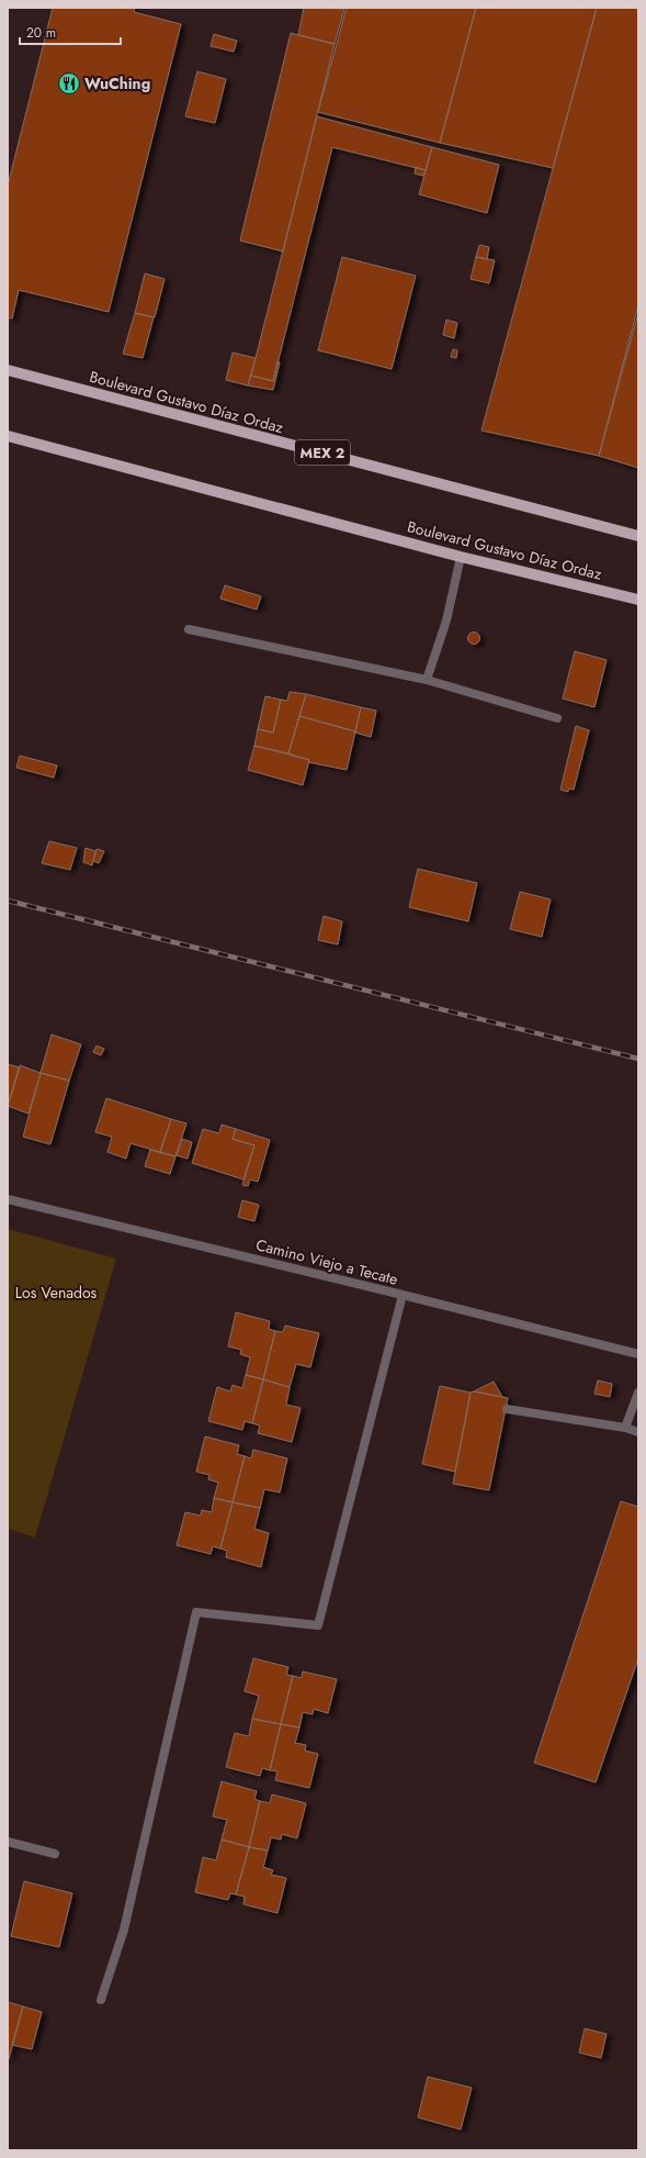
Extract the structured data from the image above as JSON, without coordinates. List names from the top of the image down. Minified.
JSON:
{"streets":{"main road":["Boulevard Gustavo Díaz Ordaz","MEX 2"],"street":["Camino Viejo a Tecate"]},"parks":["Los Venados"],"places":{"restaurant":["WuChing"]},"scale_bar":"20 m"}
